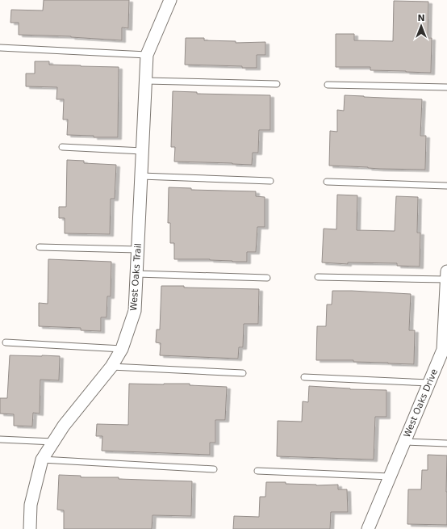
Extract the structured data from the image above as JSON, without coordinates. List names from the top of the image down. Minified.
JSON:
{"streets":{"street":["West Oaks Trail","West Oaks Drive"]},"north":"top"}
